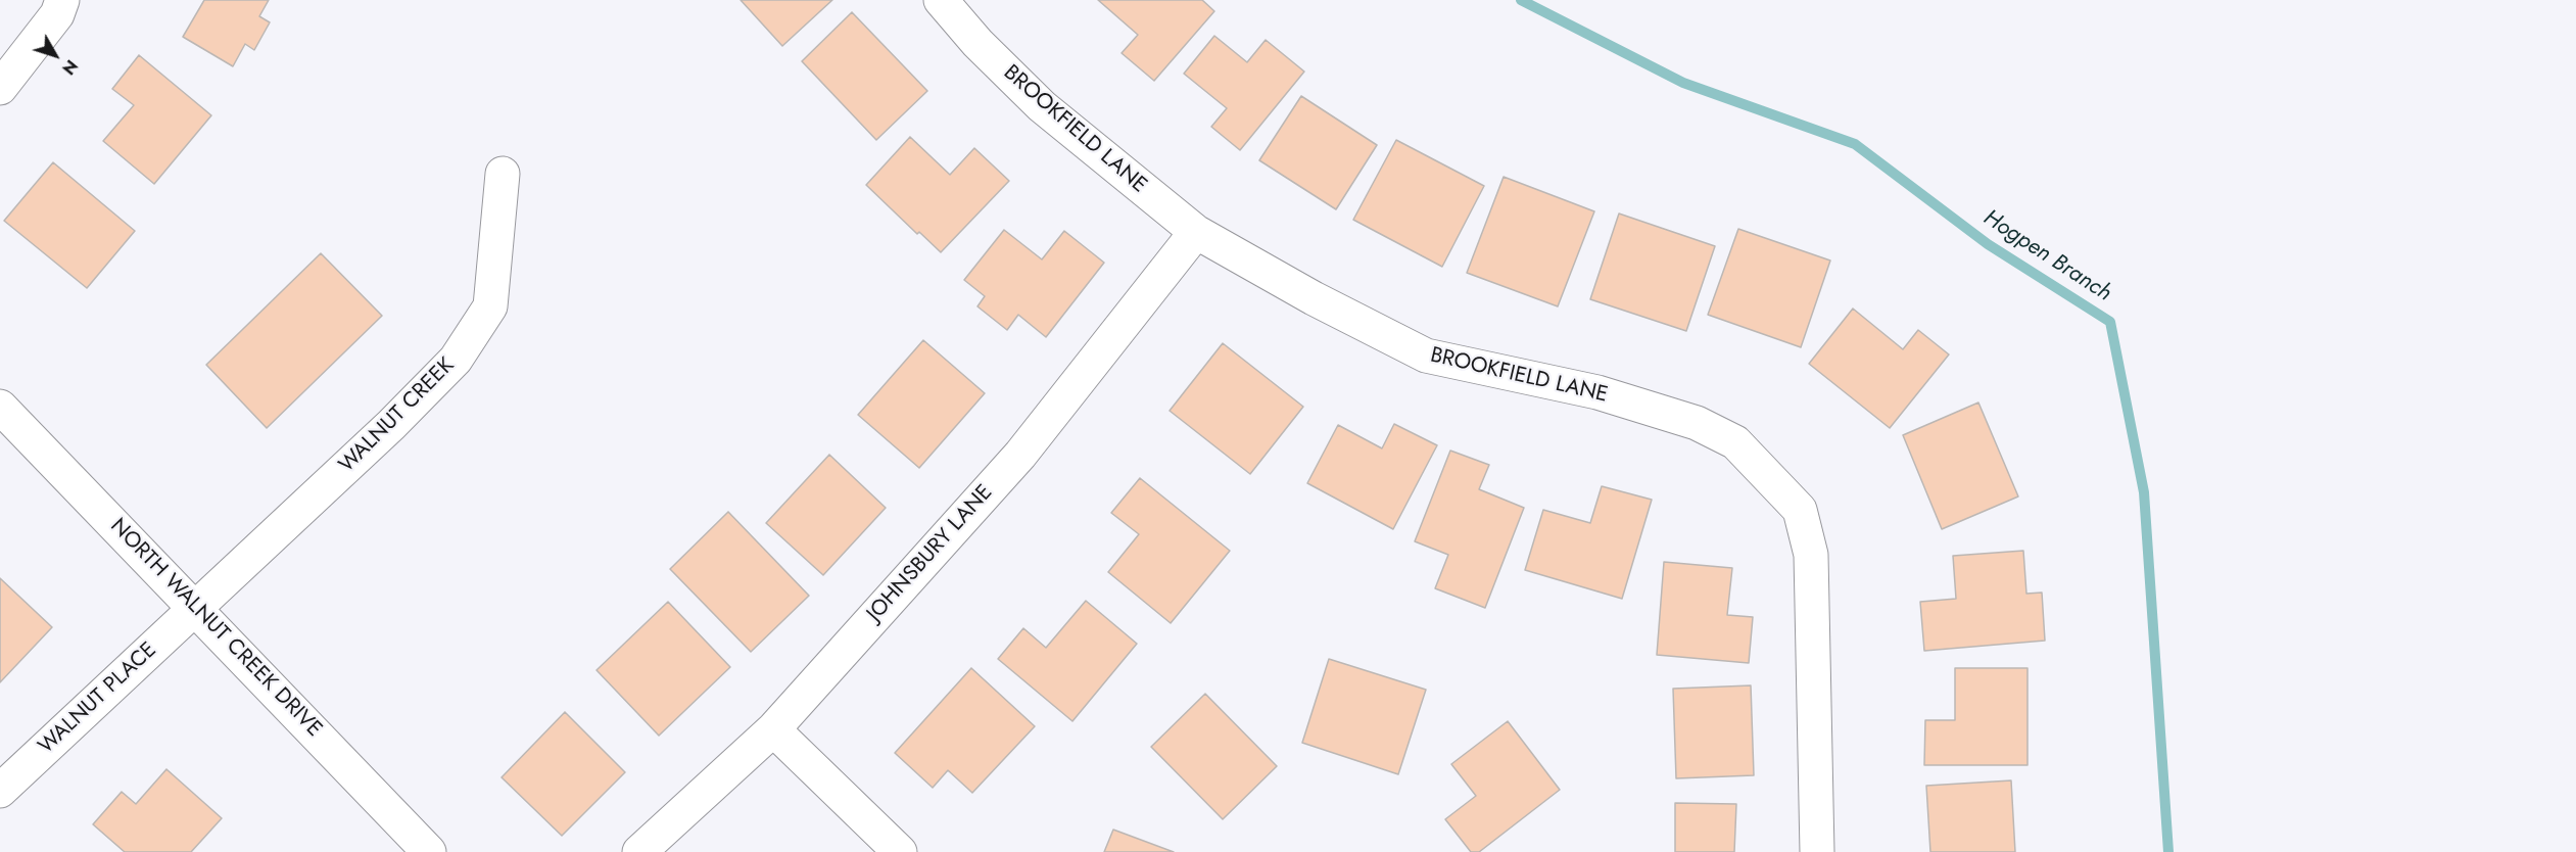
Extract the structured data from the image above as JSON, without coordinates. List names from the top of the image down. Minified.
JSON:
{"streets":{"street":["BROOKFIELD LANE","WALNUT CREEK","JOHNSBURY LANE","NORTH WALNUT CREEK DRIVE","WALNUT PLACE"]},"crossings":[["BROOKFIELD LANE","JOHNSBURY LANE"],["WALNUT CREEK","NORTH WALNUT CREEK DRIVE"],["WALNUT CREEK","WALNUT PLACE"],["NORTH WALNUT CREEK DRIVE","WALNUT PLACE"]],"water":["Hogpen Branch"],"north":"bottom right"}
